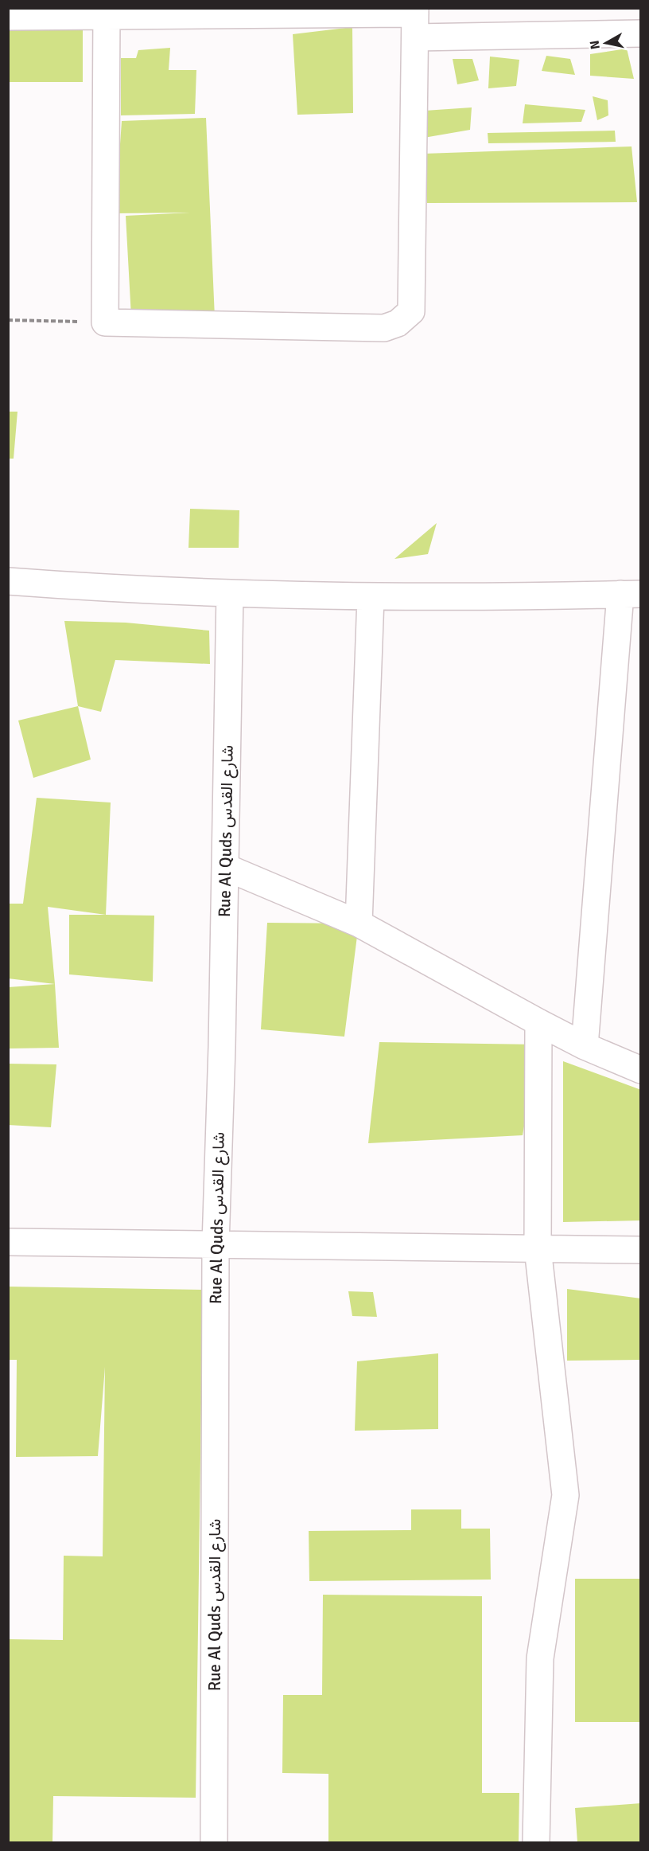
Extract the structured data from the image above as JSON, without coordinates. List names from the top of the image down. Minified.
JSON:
{"streets":{"street":["Rue Al Quds شارع القدس"]},"north":"left"}
